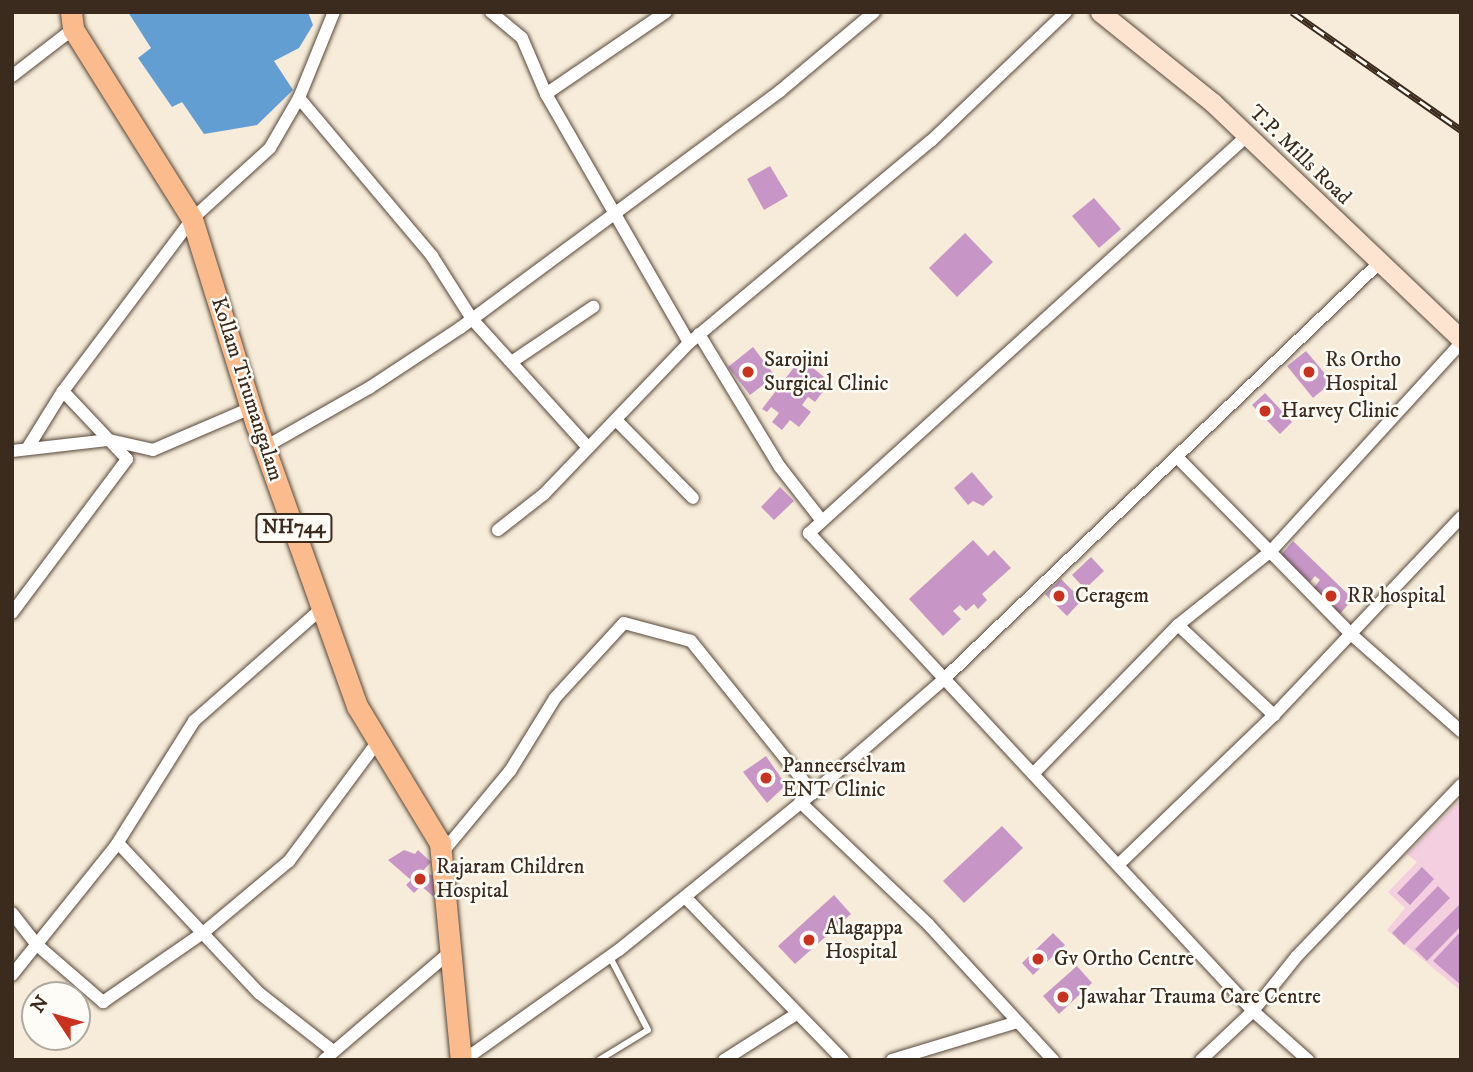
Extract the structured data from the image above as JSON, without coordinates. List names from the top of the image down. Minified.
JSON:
{"streets":{"highway":["Kollam Tirumangalam","NH744"],"main road":["T.P. Mills Road"]},"places":["Sarojini Surgical Clinic","Rs Ortho Hospital","Harvey Clinic","Ceragem","RR hospital","Panneerselvam ENT Clinic","Rajaram Children Hospital","Alagappa Hospital","Gv Ortho Centre","Jawahar Trauma Care Centre"],"north":"top left"}
